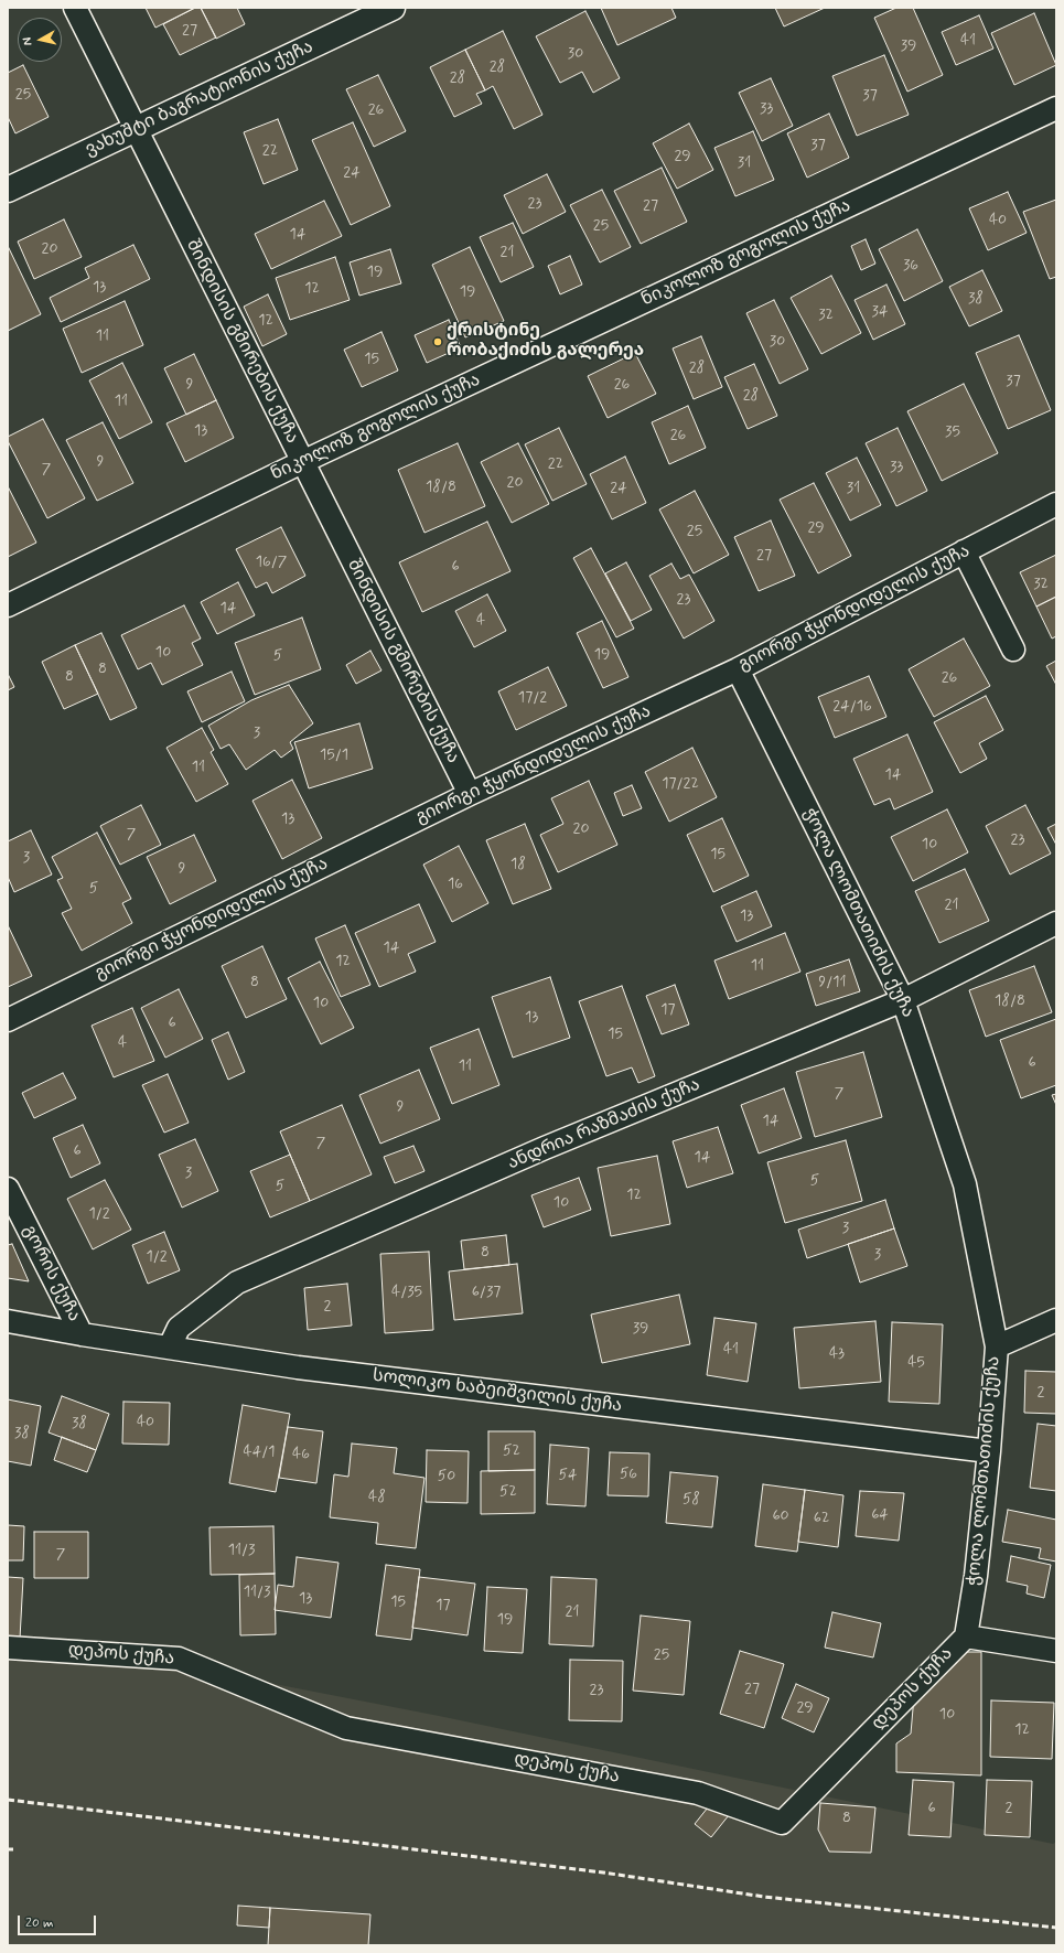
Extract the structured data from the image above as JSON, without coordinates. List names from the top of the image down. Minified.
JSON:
{"streets":{"street":["ვახუშტი ბაგრატიონის ქუჩა","ნიკოლოზ გოგოლის ქუჩა","შინდისის გმირების ქუჩა","გიორგი ჭყონდიდელის ქუჩა","ჭოლა ლომთათიძის ქუჩა","ანდრია რაზმაძის ქუჩა","გორის ქუჩა","სოლიკო ხაბეიშვილის ქუჩა","დეპოს ქუჩა"]},"crossings":[["ვახუშტი ბაგრატიონის ქუჩა","შინდისის გმირების ქუჩა"],["ნიკოლოზ გოგოლის ქუჩა","შინდისის გმირების ქუჩა"],["შინდისის გმირების ქუჩა","გიორგი ჭყონდიდელის ქუჩა"],["გიორგი ჭყონდიდელის ქუჩა","ჭოლა ლომთათიძის ქუჩა"],["ჭოლა ლომთათიძის ქუჩა","ანდრია რაზმაძის ქუჩა"],["ჭოლა ლომთათიძის ქუჩა","სოლიკო ხაბეიშვილის ქუჩა"],["ჭოლა ლომთათიძის ქუჩა","დეპოს ქუჩა"],["ანდრია რაზმაძის ქუჩა","სოლიკო ხაბეიშვილის ქუჩა"],["გორის ქუჩა","სოლიკო ხაბეიშვილის ქუჩა"]],"places":["ქრისტინე რობაქიძის გალერეა"],"house_numbers":["27","41","39","30","28","28","25","37","33","26","37","22","29","31","24","23","27","40","25","14","20","21","36","19","13","12","19","38","34","32","12","11","30","15","28","37","9","26","28","11","13","35","26","9","22","33","7","20","18/8","24","31","29","25","27","16/7","6","32","23","14","4","10","19","5","8","8","26","17/2","24/16","3","15/1","11","14","17/22","13","20","7","23","10","15","3","18","9","16","5","21","13","14","12","11","8","9/11","18/8","10","17","13","6","15","4","6","11","7","9","14","7","6","14","3","5","5","12","10","1/2","3","8","3","1/2","4/35","6/37","2","39","41","43","45","2","40","38","38","52","44/1","46","56","54","50","52","48","58","64","60","62","11/3","7","11/3","13","15","17","21","19","25","27","23","29","10","12","6","2","8"],"scale_bar":"20 m","north":"left"}
